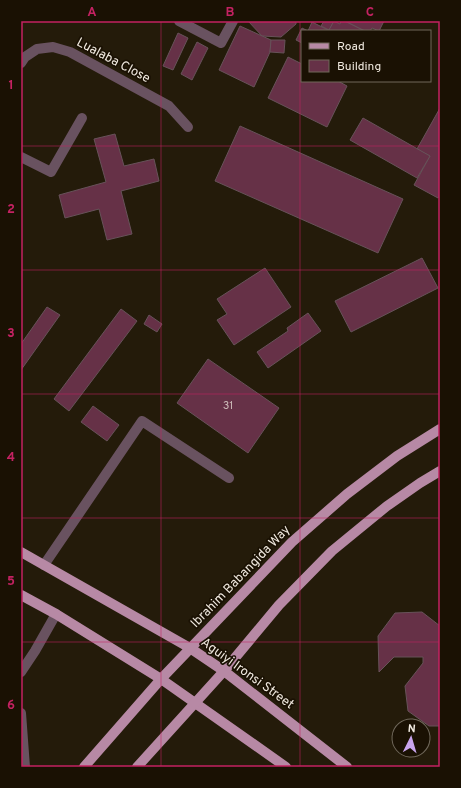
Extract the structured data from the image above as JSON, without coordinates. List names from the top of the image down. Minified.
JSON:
{"streets":{"main road":["Ibrahim Babangida Way","Aguiyi Ironsi Street"],"street":["Lualaba Close"]},"crossings":[["Ibrahim Babangida Way","Aguiyi Ironsi Street"]],"house_numbers":["31"],"legend":["Road","Building"],"north":"top","grid":{"columns":["A","B","C"],"rows":["1","2","3","4","5","6"]}}
